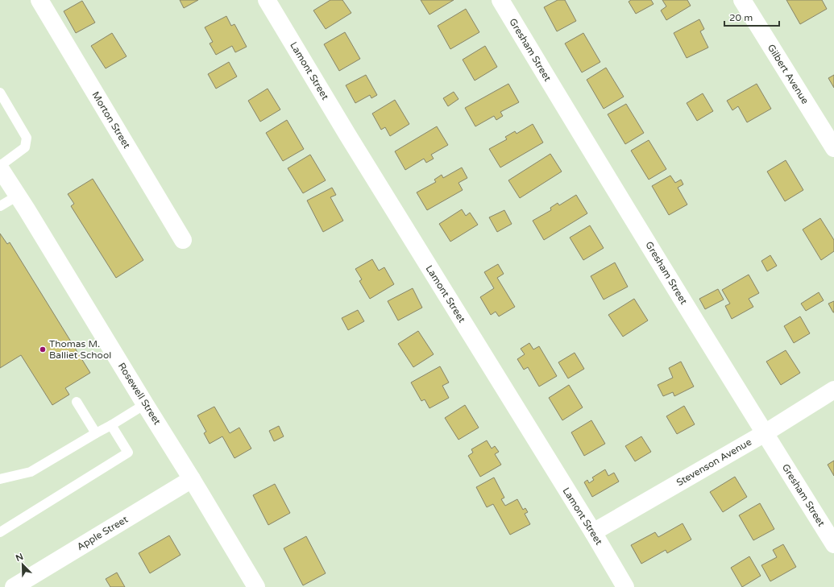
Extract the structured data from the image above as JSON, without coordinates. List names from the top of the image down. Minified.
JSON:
{"streets":{"street":["Gresham Street","Lamont Street","Gilbert Avenue","Morton Street","Rosewell Street","Stevenson Avenue","Apple Street"]},"crossings":[["Gresham Street","Stevenson Avenue"],["Lamont Street","Stevenson Avenue"],["Rosewell Street","Apple Street"]],"places":["Thomas M. Balliet School"],"scale_bar":"20 m","north":"top left"}
